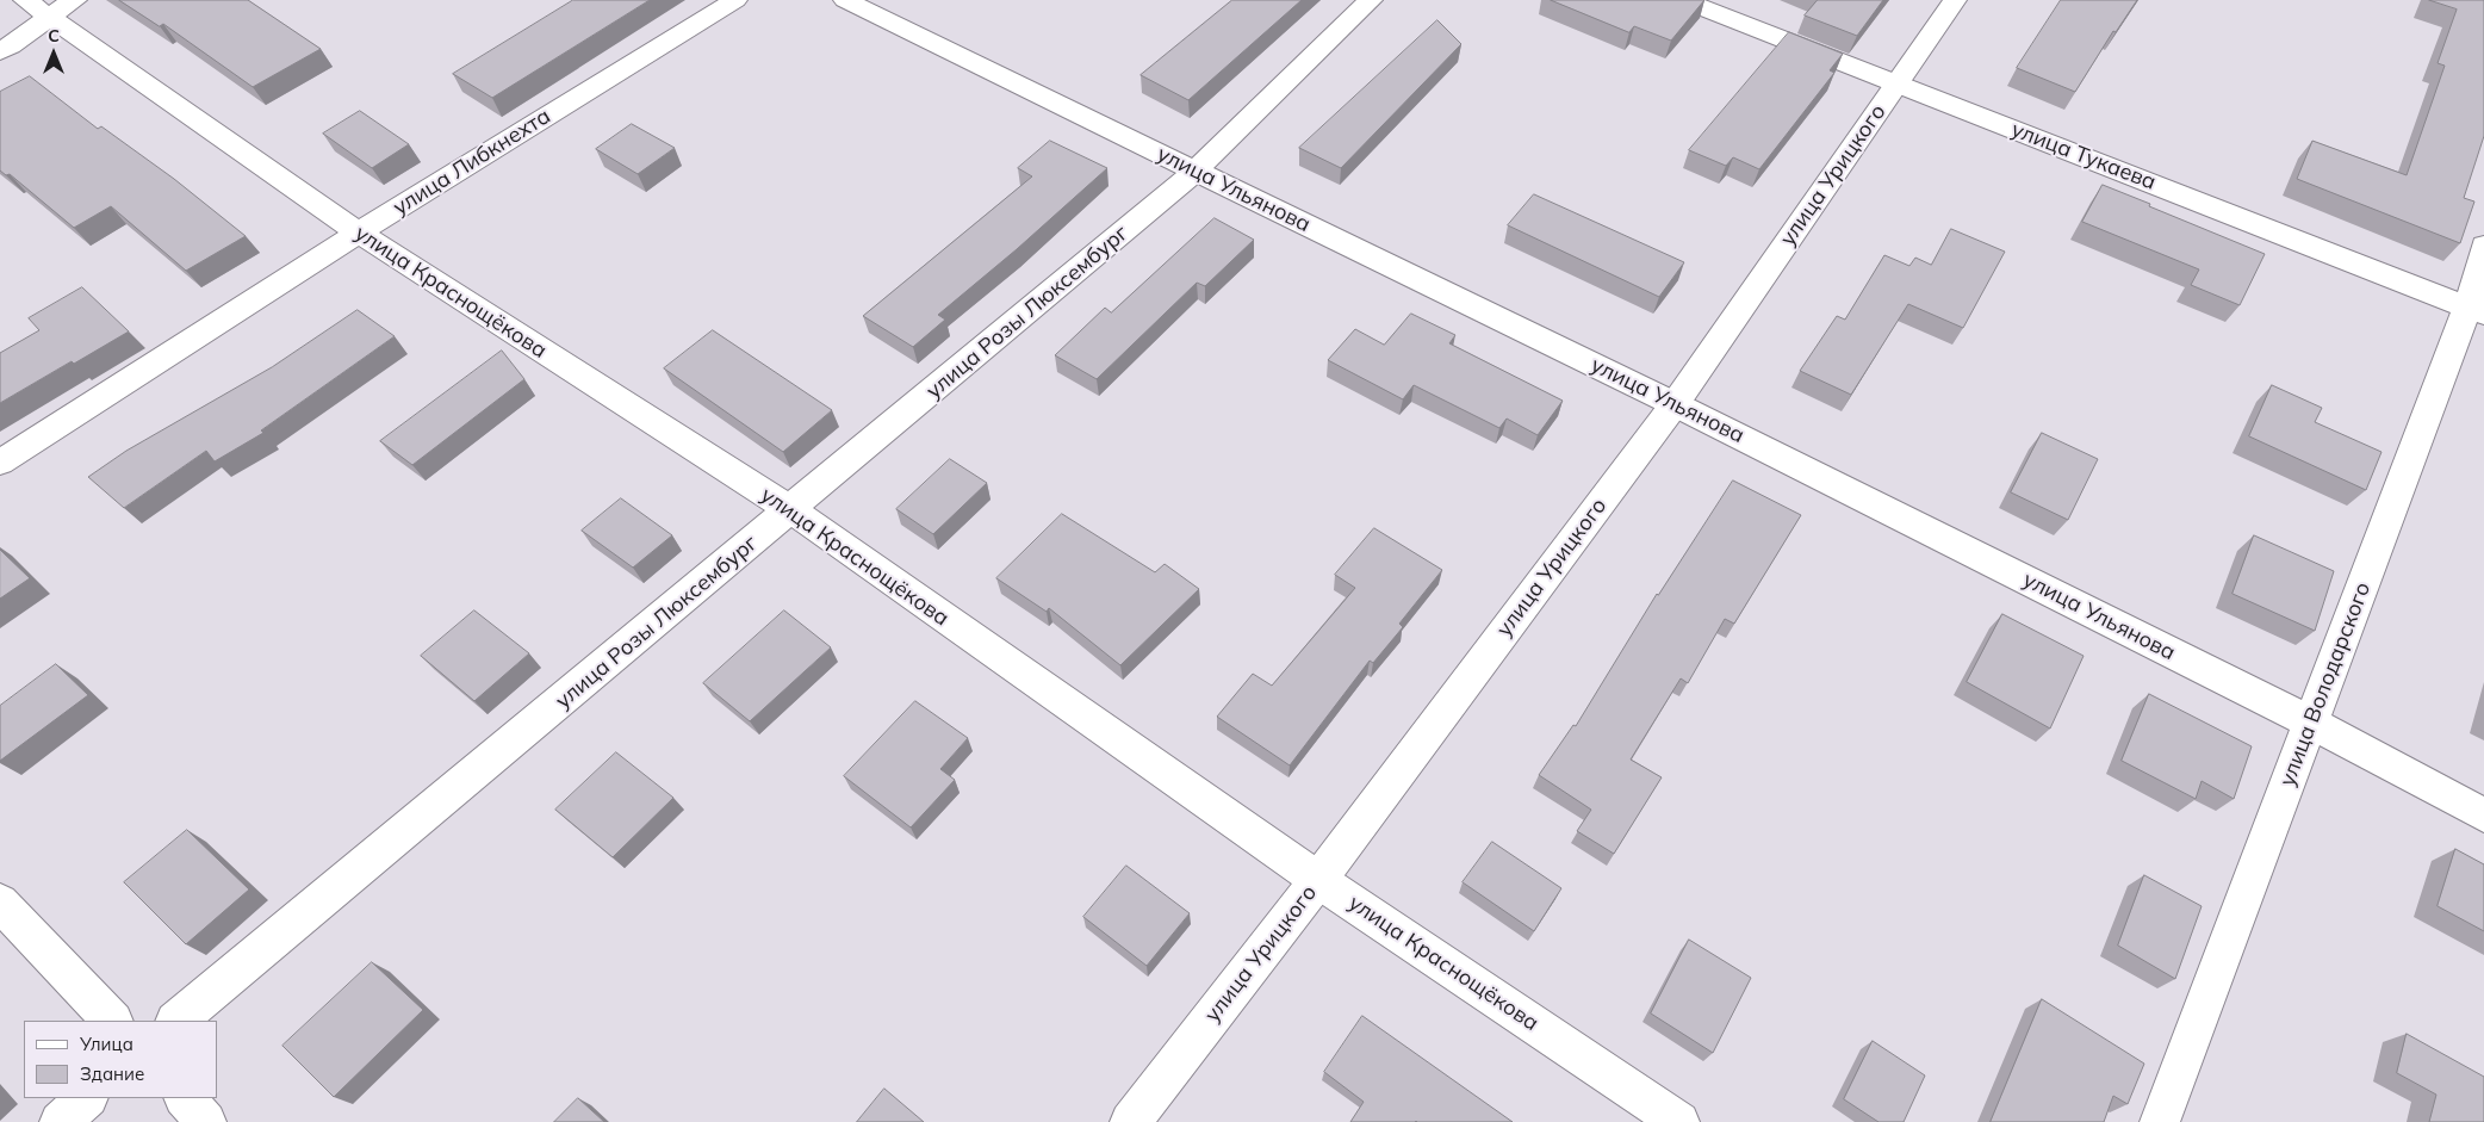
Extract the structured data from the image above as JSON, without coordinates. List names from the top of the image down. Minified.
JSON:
{"streets":{"street":["улица Тукаева","улица Либкнехта","улица Урицкого","улица Ульянова","улица Краснощёкова","улица Розы Люксембург","улица Володарского"]},"crossings":[["улица Тукаева","улица Урицкого"],["улица Тукаева","улица Володарского"],["улица Либкнехта","улица Краснощёкова"],["улица Урицкого","улица Ульянова"],["улица Урицкого","улица Краснощёкова"],["улица Ульянова","улица Розы Люксембург"],["улица Ульянова","улица Володарского"],["улица Краснощёкова","улица Розы Люксембург"]],"legend":["Улица","Здание"],"north":"top"}
